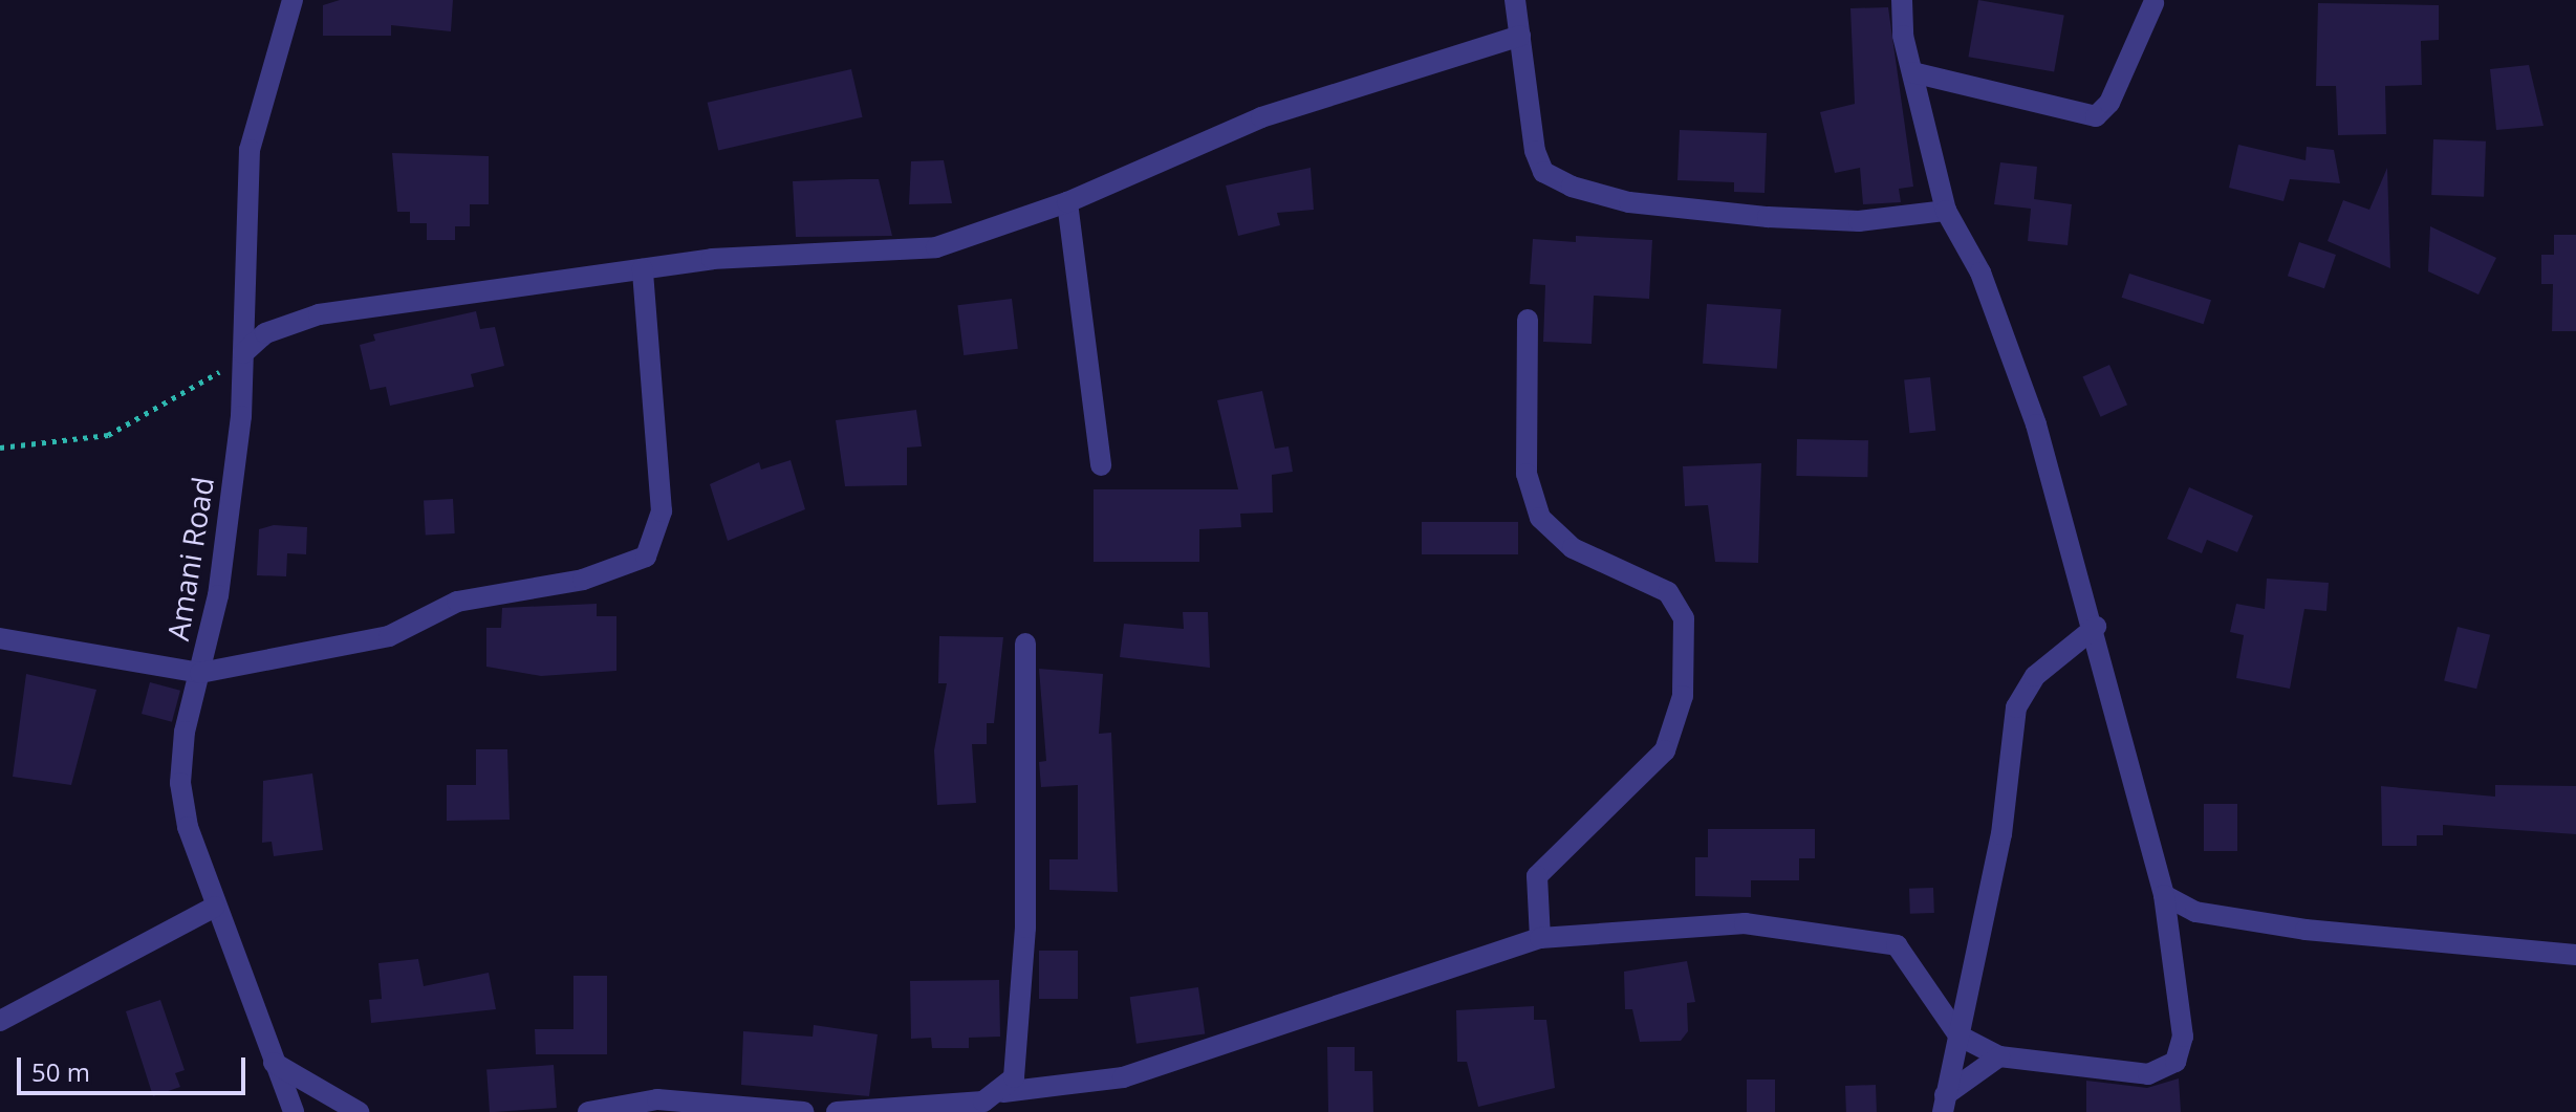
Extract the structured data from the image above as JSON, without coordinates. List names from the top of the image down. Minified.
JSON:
{"streets":{"street":["Amani Road"]},"scale_bar":"50 m"}
